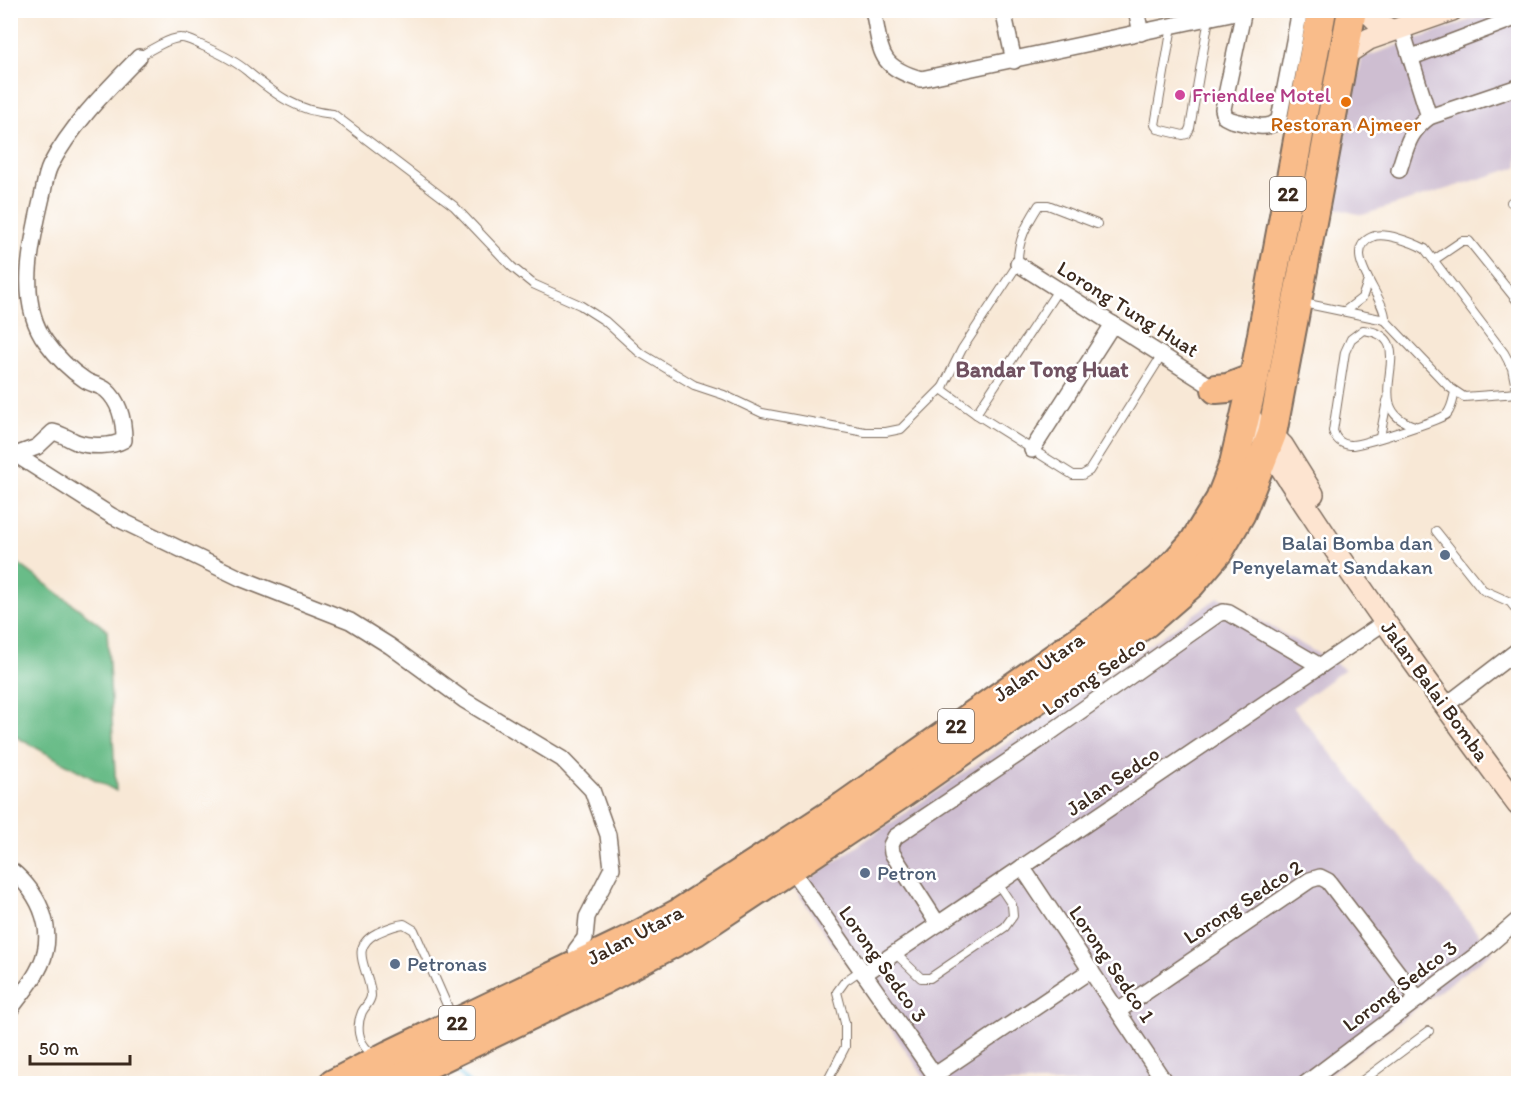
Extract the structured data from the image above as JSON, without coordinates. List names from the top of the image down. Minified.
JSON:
{"streets":{"highway":["22","Jalan Utara"],"main road":["Jalan Balai Bomba"],"street":["Lorong Tung Huat","Lorong Sedco","Jalan Sedco","Lorong Sedco 2","Lorong Sedco 3","Lorong Sedco 1"]},"crossings":[["22","Jalan Utara"],["Lorong Tung Huat","Jalan Utara"],["Lorong Tung Huat","Jalan Balai Bomba"],["Jalan Utara","Jalan Balai Bomba"],["Jalan Utara","Lorong Sedco 3"],["Lorong Sedco","Jalan Sedco"],["Jalan Balai Bomba","Jalan Sedco"],["Jalan Sedco","Lorong Sedco 3"],["Jalan Sedco","Lorong Sedco 1"],["Lorong Sedco 2","Lorong Sedco 3"],["Lorong Sedco 2","Lorong Sedco 1"]],"districts":["Bandar Tong Huat"],"places":["Friendlee Motel","Restoran Ajmeer","Balai Bomba dan Penyelamat Sandakan","Petron","Petronas"],"scale_bar":"50 m"}
